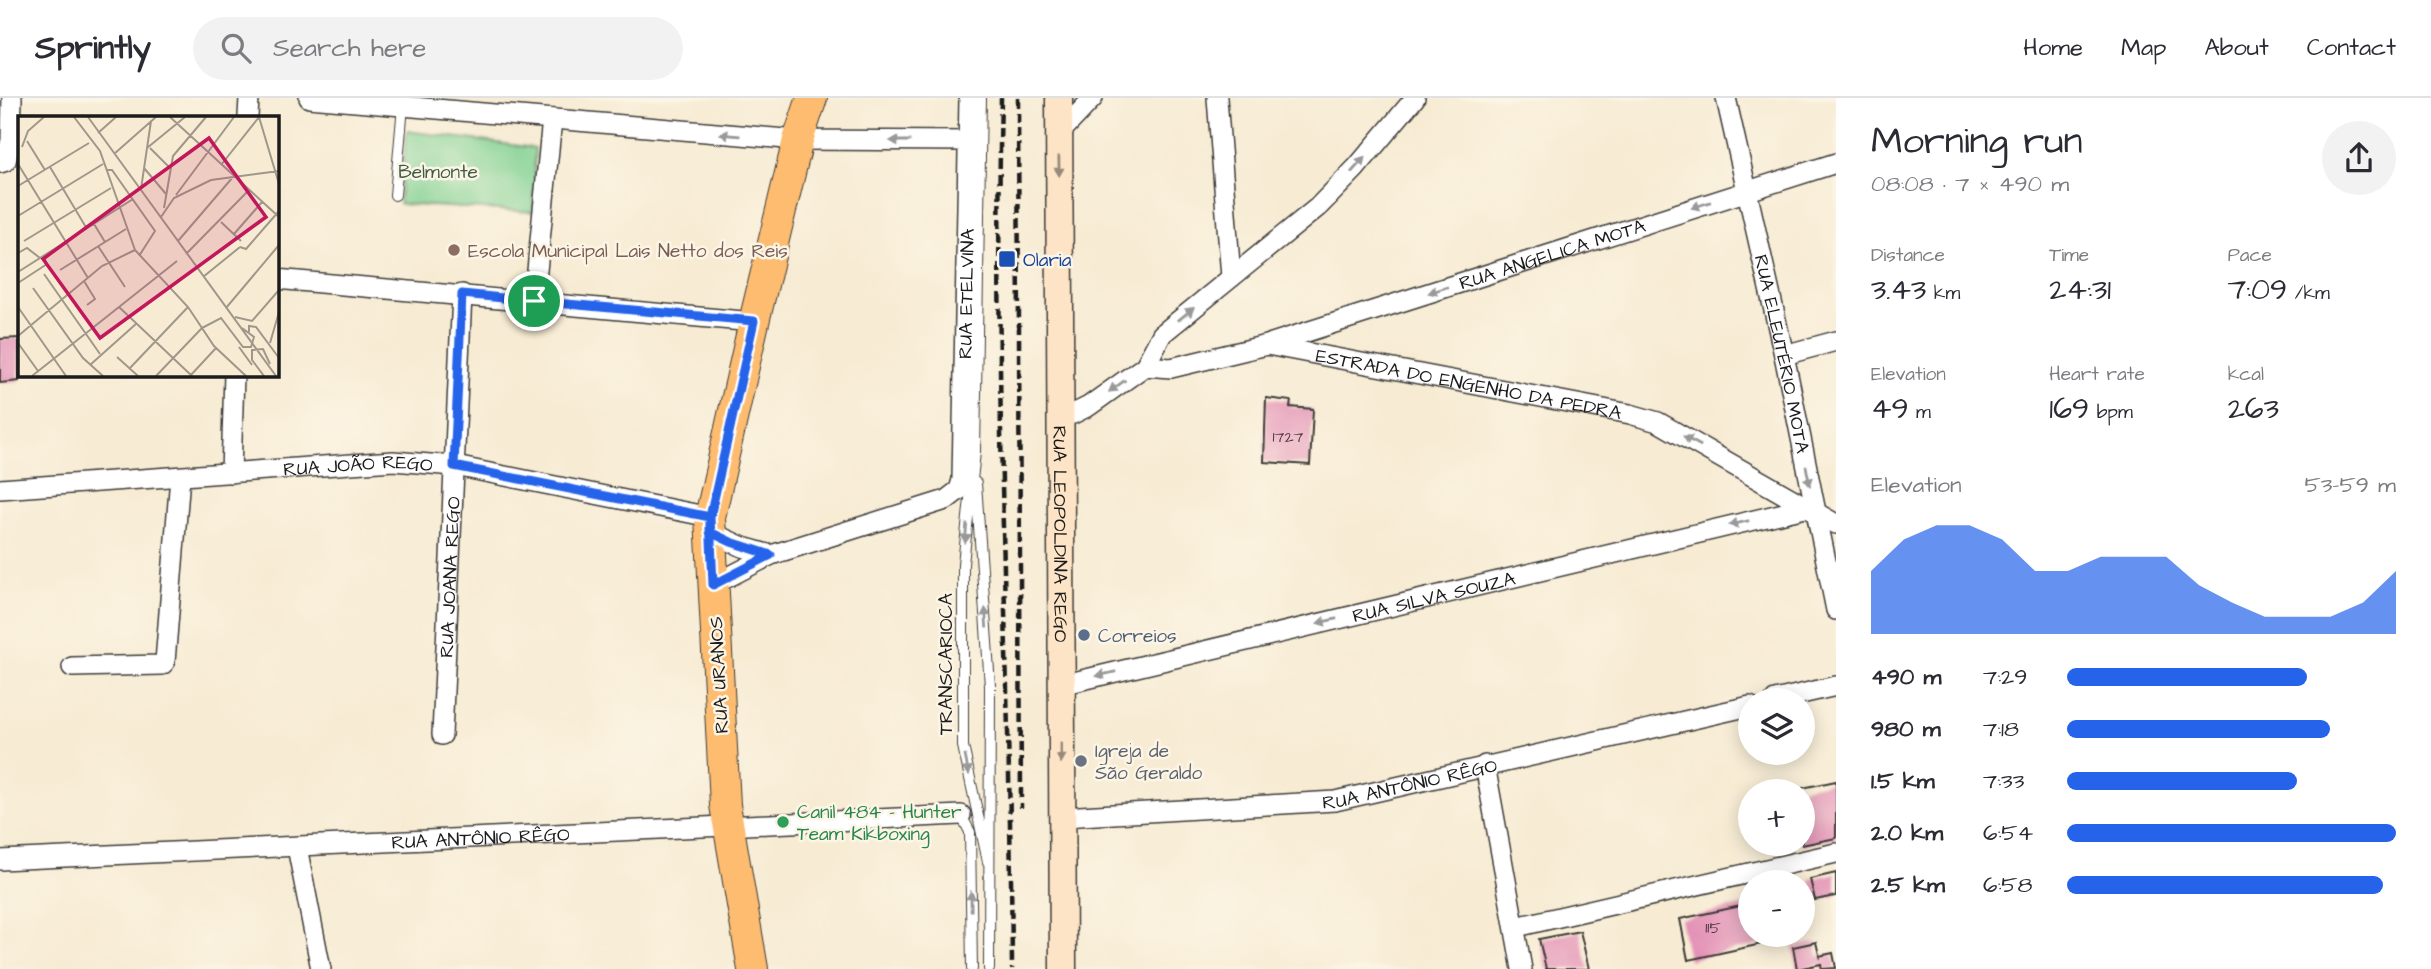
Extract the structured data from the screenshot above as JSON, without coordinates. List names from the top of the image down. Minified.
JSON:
{"streets":{"main road":["RUA LEOPOLDINA REGO","RUA URANOS"],"street":["RUA ANGELICA MOTA","RUA ETELVINA","RUA ELEUTÉRIO MOTA","ESTRADA DO ENGENHO DA PEDRA","RUA JOÃO REGO","RUA JOANA REGO","RUA SILVA SOUZA","RUA ANTÔNIO RÊGO"],"lane":["TRANSCARIOCA"]},"crossings":[["RUA ANGELICA MOTA","RUA ELEUTÉRIO MOTA"],["RUA ANGELICA MOTA","ESTRADA DO ENGENHO DA PEDRA"],["RUA ETELVINA","RUA JOÃO REGO"],["RUA ELEUTÉRIO MOTA","ESTRADA DO ENGENHO DA PEDRA"],["RUA ELEUTÉRIO MOTA","RUA SILVA SOUZA"],["ESTRADA DO ENGENHO DA PEDRA","RUA SILVA SOUZA"],["RUA JOÃO REGO","RUA JOANA REGO"],["RUA JOÃO REGO","RUA URANOS"],["RUA LEOPOLDINA REGO","RUA SILVA SOUZA"],["RUA LEOPOLDINA REGO","RUA ANTÔNIO RÊGO"],["RUA URANOS","RUA ANTÔNIO RÊGO"]],"one_way":["ESTRADA DO ENGENHO DA PEDRA","RUA LEOPOLDINA REGO","RUA SILVA SOUZA"],"parks":["Belmonte"],"places":{"other":["Escola Municipal Lais Netto dos Reis","Correios","Igreja de São Geraldo","Canil 484 - Hunter Team Kikboxing"],"transit":["Olaria"]},"house_numbers":["1727","115"],"page":{"header":"Sprintly","search":"Search here","nav":["Home","Map","About","Contact"],"heading":["Morning run","08:08 · 7 × 490 m"],"stats":[["Distance","3.43 km"],["Time","24:31"],["Pace","7:09 /km"],["Elevation","49 m"],["Heart rate","169 bpm"],["kcal","263"]],"chart":["Elevation","53–59 m"],"list":[{"name":"490 m","note":"7:29"},{"name":"980 m","note":"7:18"},{"name":"1.5 km","note":"7:33"},{"name":"2.0 km","note":"6:54"},{"name":"2.5 km","note":"6:58"}],"map_buttons":["+","−"]}}
